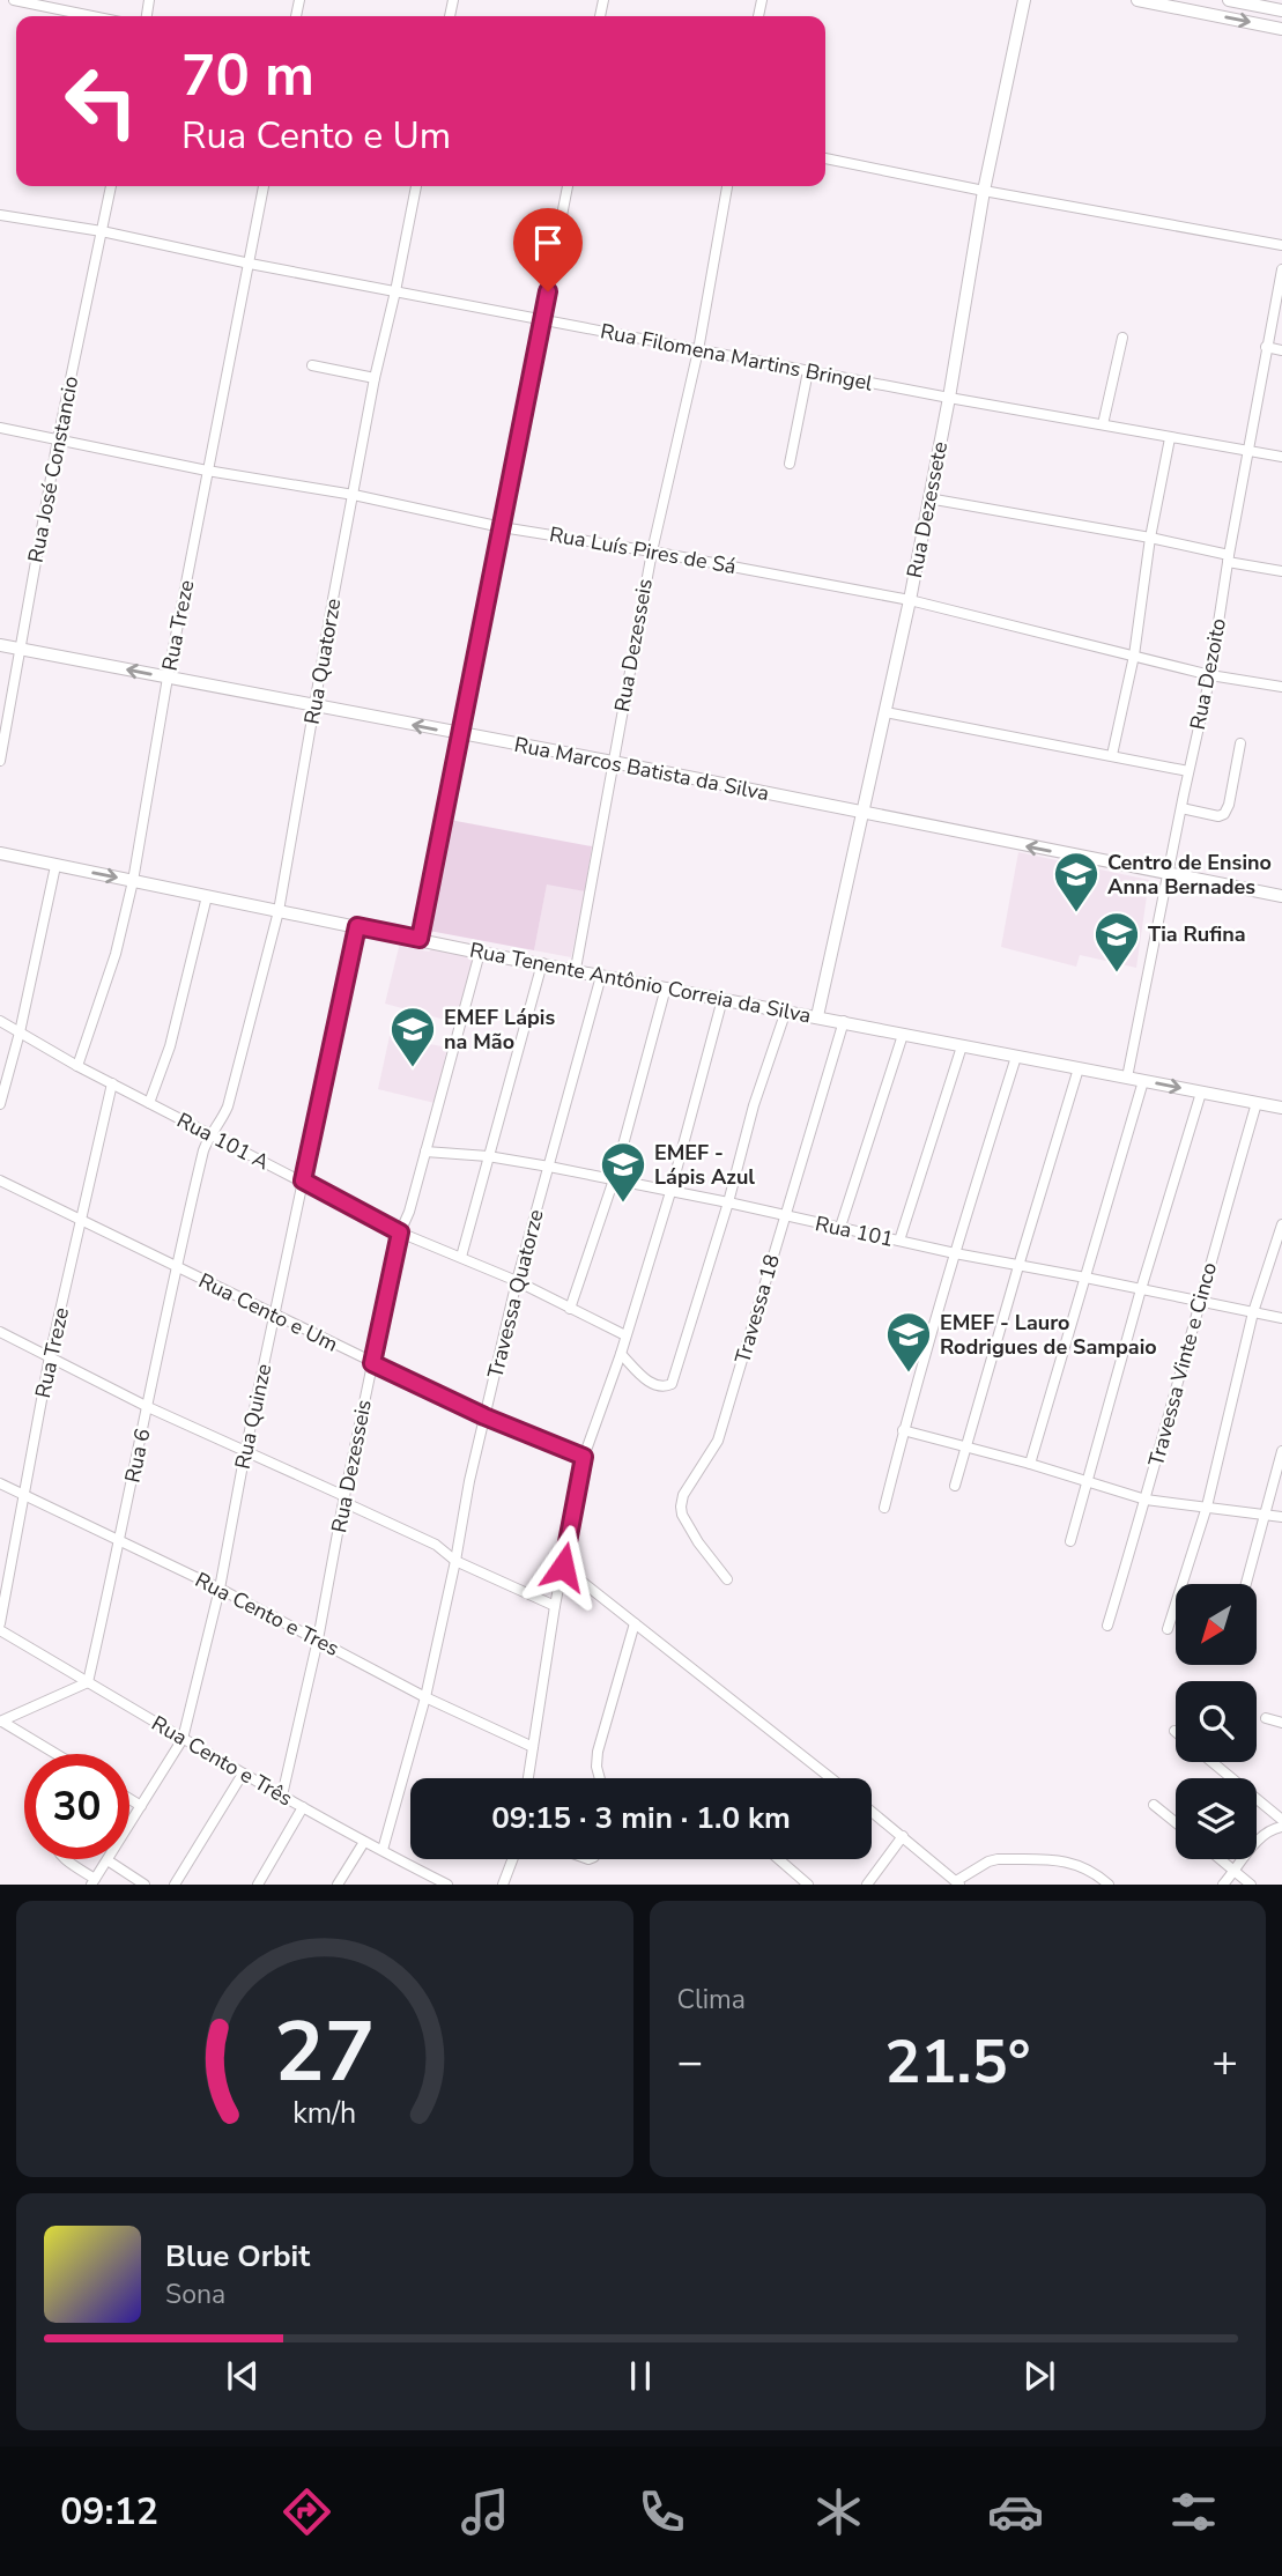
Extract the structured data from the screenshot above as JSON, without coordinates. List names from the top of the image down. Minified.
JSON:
{"streets":{"main road":["Rua Dezessete","Rua Marcos Batista da Silva","Rua Tenente Antônio Correia da Silva"],"street":["Rua Filomena Martins Bringel","Rua José Constancio","Rua Luís Pires de Sá","Rua Treze","Rua Dezesseis","Rua Quatorze","Rua Dezoito","Rua 101 A","Rua 101","Travessa Quatorze","Travessa 18","Rua Cento e Um","Travessa Vinte e Cinco","Rua Quinze","Rua 6","Rua Cento e Tres","Rua Cento e Três"]},"crossings":[["Rua Filomena Martins Bringel","Rua José Constancio"],["Rua Filomena Martins Bringel","Rua Dezessete"],["Rua Filomena Martins Bringel","Rua Treze"],["Rua Filomena Martins Bringel","Rua Dezesseis"],["Rua Filomena Martins Bringel","Rua Quatorze"],["Rua Filomena Martins Bringel","Rua Dezoito"],["Rua José Constancio","Rua Luís Pires de Sá"],["Rua José Constancio","Rua Marcos Batista da Silva"],["Rua Dezessete","Rua Luís Pires de Sá"],["Rua Dezessete","Rua Marcos Batista da Silva"],["Rua Dezessete","Rua Tenente Antônio Correia da Silva"],["Rua Luís Pires de Sá","Rua Treze"],["Rua Luís Pires de Sá","Rua Dezesseis"],["Rua Luís Pires de Sá","Rua Quatorze"],["Rua Luís Pires de Sá","Rua Dezoito"],["Rua Treze","Rua Marcos Batista da Silva"],["Rua Treze","Rua Tenente Antônio Correia da Silva"],["Rua Treze","Rua 101 A"],["Rua Treze","Rua Cento e Um"],["Rua Treze","Rua Cento e Tres"],["Rua Dezesseis","Rua Marcos Batista da Silva"],["Rua Dezesseis","Rua Tenente Antônio Correia da Silva"],["Rua Dezesseis","Rua 101 A"],["Rua Dezesseis","Rua 101"],["Rua Dezesseis","Rua Cento e Um"],["Rua Dezesseis","Rua Cento e Tres"],["Rua Dezesseis","Rua Cento e Três"],["Rua Quatorze","Rua Marcos Batista da Silva"],["Rua Quatorze","Rua Tenente Antônio Correia da Silva"],["Rua Quatorze","Rua 101 A"],["Rua Quatorze","Rua 6"],["Rua Dezoito","Rua Marcos Batista da Silva"],["Rua Dezoito","Rua Tenente Antônio Correia da Silva"],["Rua Tenente Antônio Correia da Silva","Travessa Quatorze"],["Rua Tenente Antônio Correia da Silva","Travessa 18"],["Rua Tenente Antônio Correia da Silva","Travessa Vinte e Cinco"],["Rua Tenente Antônio Correia da Silva","Rua Quinze"],["Rua 101 A","Travessa Quatorze"],["Rua 101 A","Rua Quinze"],["Rua 101 A","Rua 6"],["Rua 101","Travessa Quatorze"],["Rua 101","Travessa 18"],["Rua 101","Travessa Vinte e Cinco"],["Travessa Quatorze","Rua Cento e Um"],["Travessa Quatorze","Rua Cento e Tres"],["Travessa Quatorze","Rua Cento e Três"],["Rua Cento e Um","Rua Quinze"],["Rua Cento e Um","Rua 6"],["Rua Quinze","Rua Cento e Tres"],["Rua Quinze","Rua Cento e Três"],["Rua 6","Rua Cento e Tres"],["Rua 6","Rua Cento e Três"]],"one_way":["Rua Marcos Batista da Silva"],"places":{"school or university":["Centro de Ensino Anna Bernades","Tia Rufina","EMEF Lápis na Mão","EMEF - Lápis Azul","EMEF - Lauro Rodrigues de Sampaio"]},"north":"bottom left","page":{"turn":["70 m","Rua Cento e Um"],"limit":"30","trip":"09:15 · 3 min · 1.0 km","tile":"Clima","heat":["−","21.5°","+"],"song":["Blue Orbit","Sona"],"tabs":"09:12","gauge":["27","km/h"]}}
